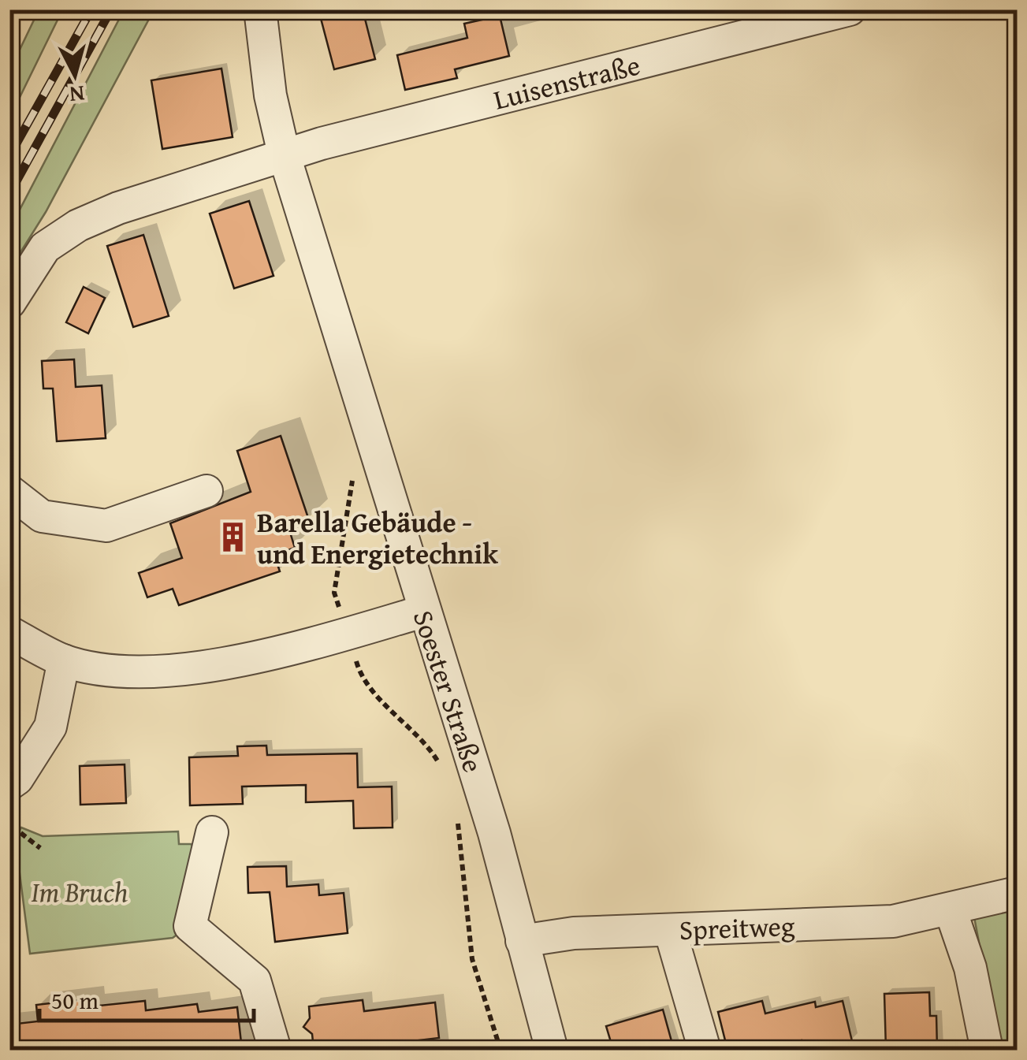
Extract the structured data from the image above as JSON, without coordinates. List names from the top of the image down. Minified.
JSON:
{"streets":{"street":["Luisenstraße","Soester Straße","Spreitweg"]},"crossings":[["Luisenstraße","Soester Straße"],["Soester Straße","Spreitweg"]],"parks":["Im Bruch"],"places":{"building":["Barella Gebäude - und Energietechnik"]},"scale_bar":"50 m","north":"bottom"}
